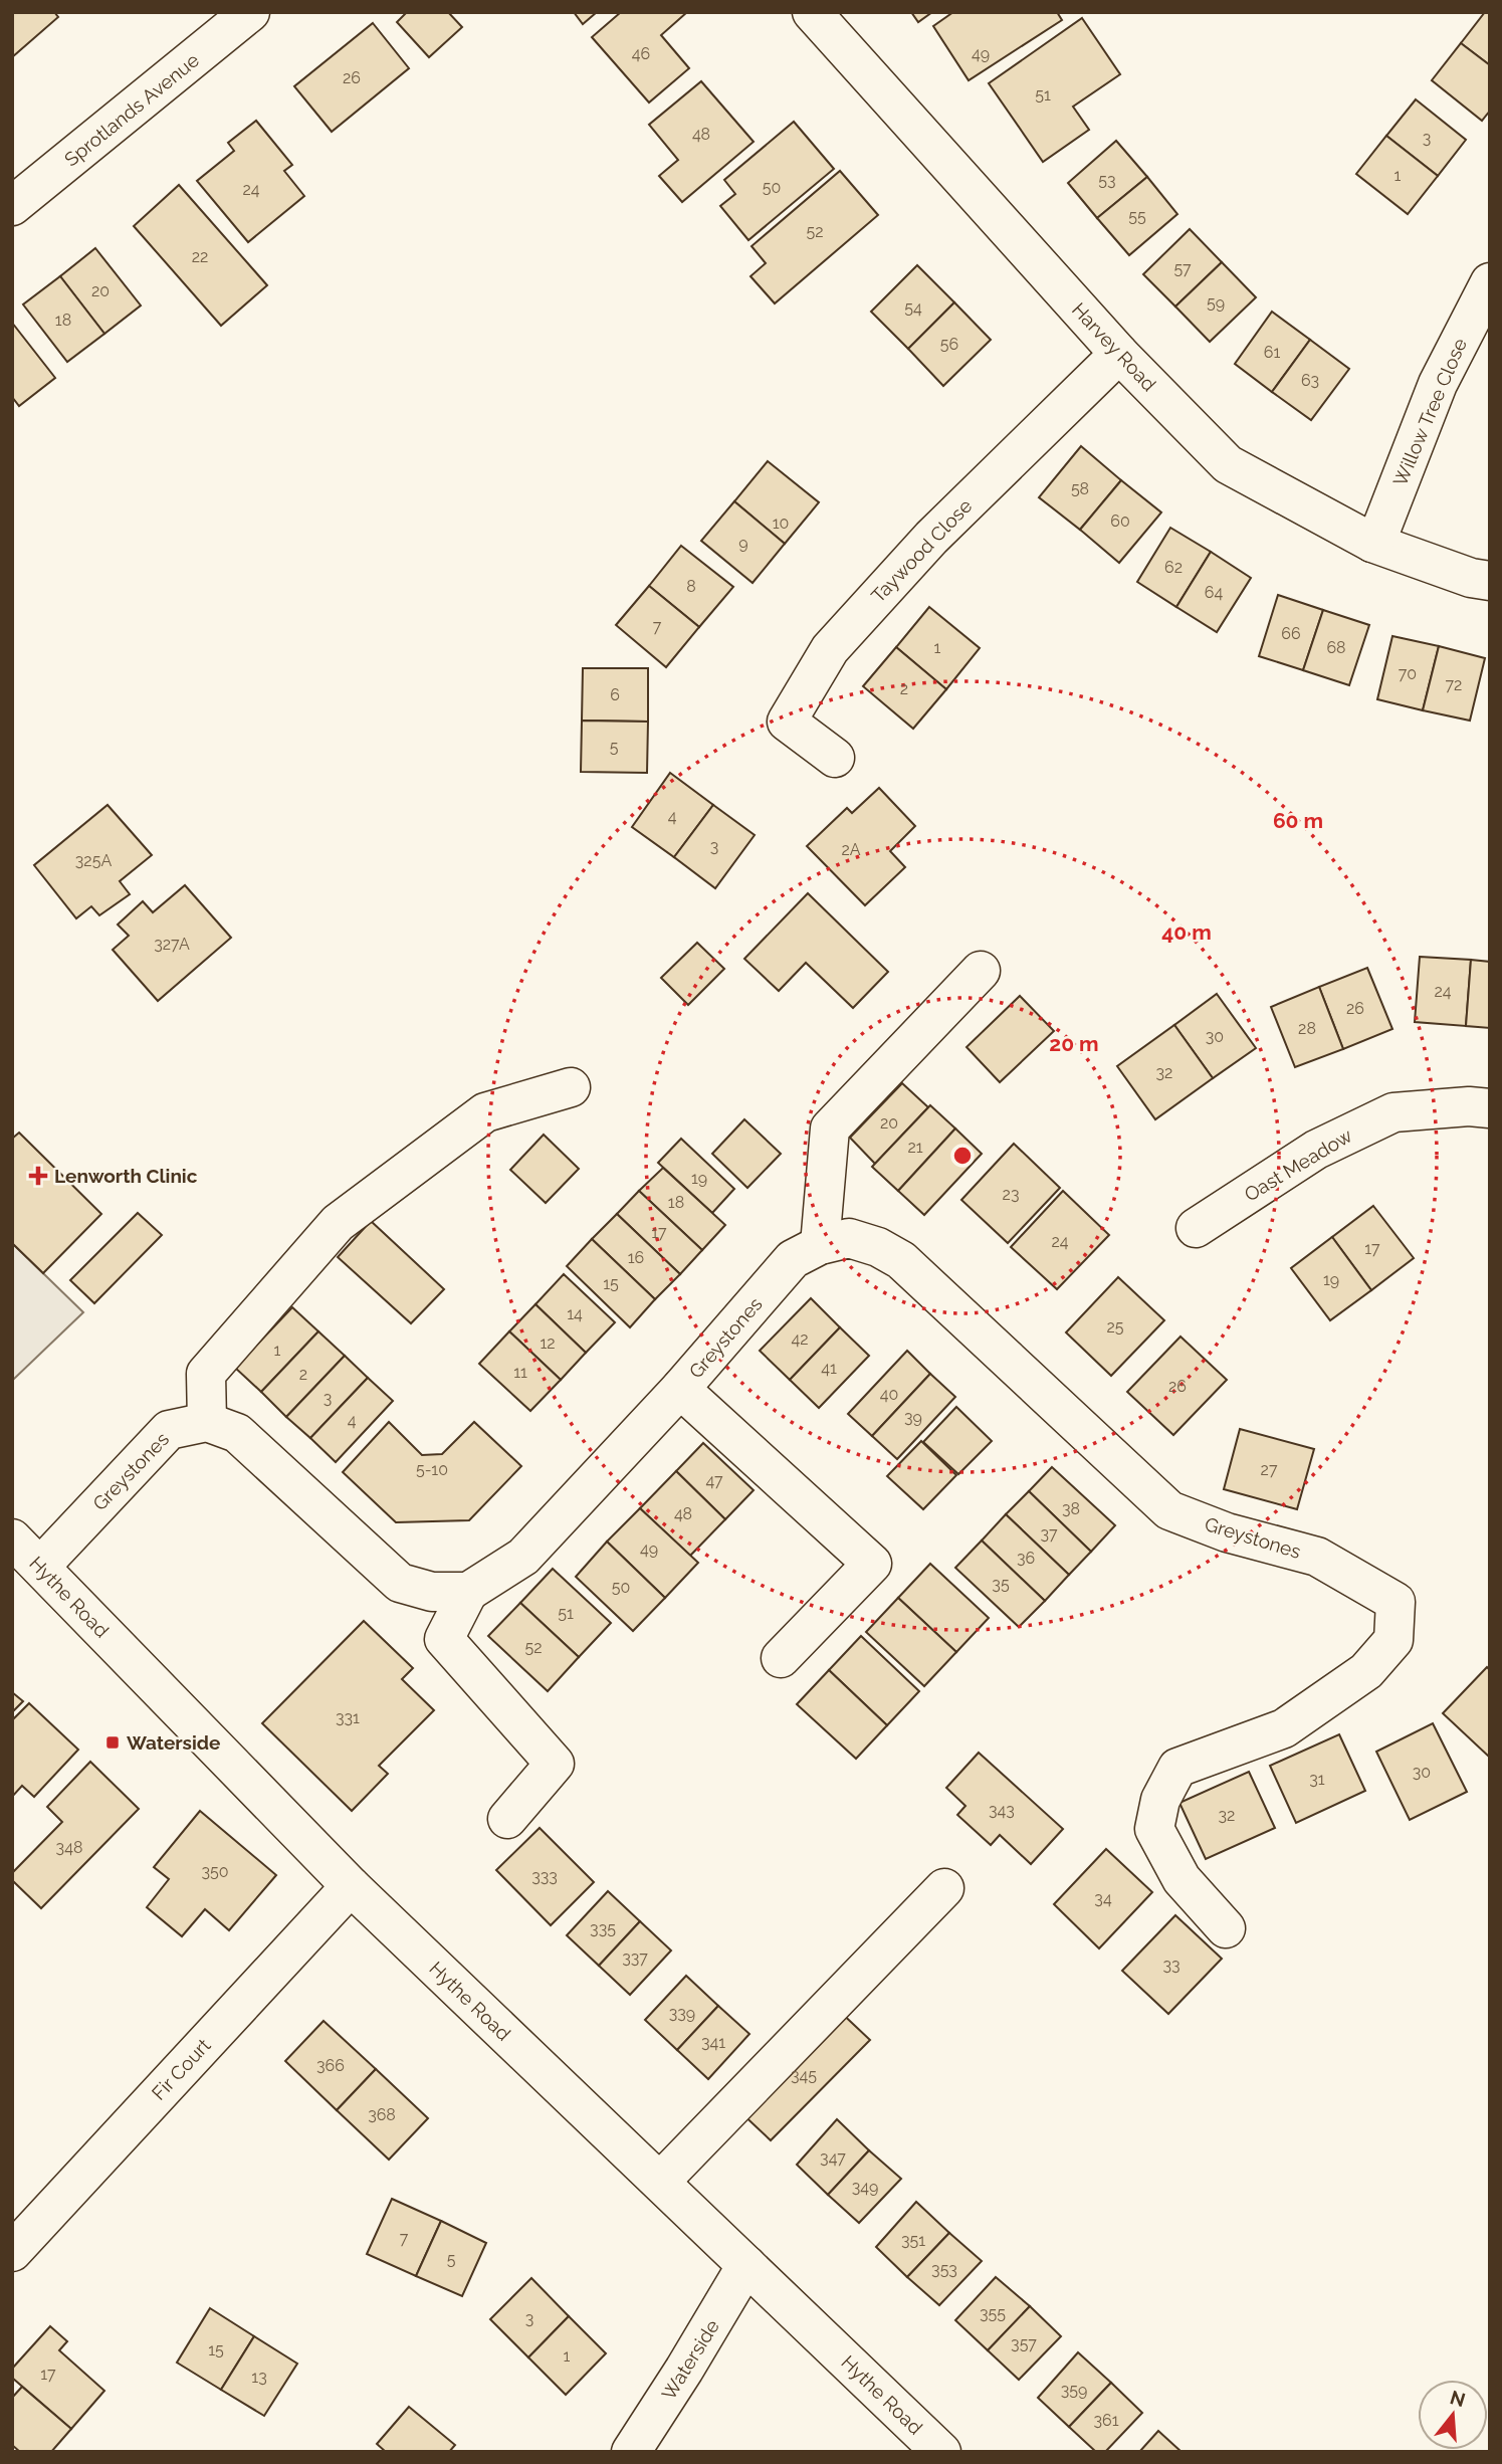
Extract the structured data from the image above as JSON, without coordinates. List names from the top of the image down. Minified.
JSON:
{"streets":{"street":["Sprotlands Avenue","Harvey Road","Willow Tree Close","Taywood Close","Oast Meadow","Greystones","Hythe Road","Fir Court","Waterside"]},"crossings":[["Harvey Road","Willow Tree Close"],["Harvey Road","Taywood Close"],["Greystones","Hythe Road"],["Hythe Road","Fir Court"],["Hythe Road","Waterside"]],"places":{"health":["Lenworth Clinic"],"transit":["Waterside"]},"house_numbers":["46","49","26","51","48","3","1","53","50","24","55","52","22","57","20","59","54","18","56","61","63","58","60","10","9","62","8","64","7","66","1","68","70","72","2","6","5","4","3","2A","325A","327A","24","26","28","30","32","20","21","19","23","18","17","24","17","16","19","15","14","25","42","12","1","41","11","2","26","40","3","39","4","5-10","27","47","38","48","37","49","36","35","50","51","52","331","30","31","343","32","348","350","333","34","335","337","33","339","341","366","345","368","347","349","7","351","5","353","355","3","357","15","1","17","13","359","361"],"north":"top","rings":["60 m","40 m","20 m"]}
